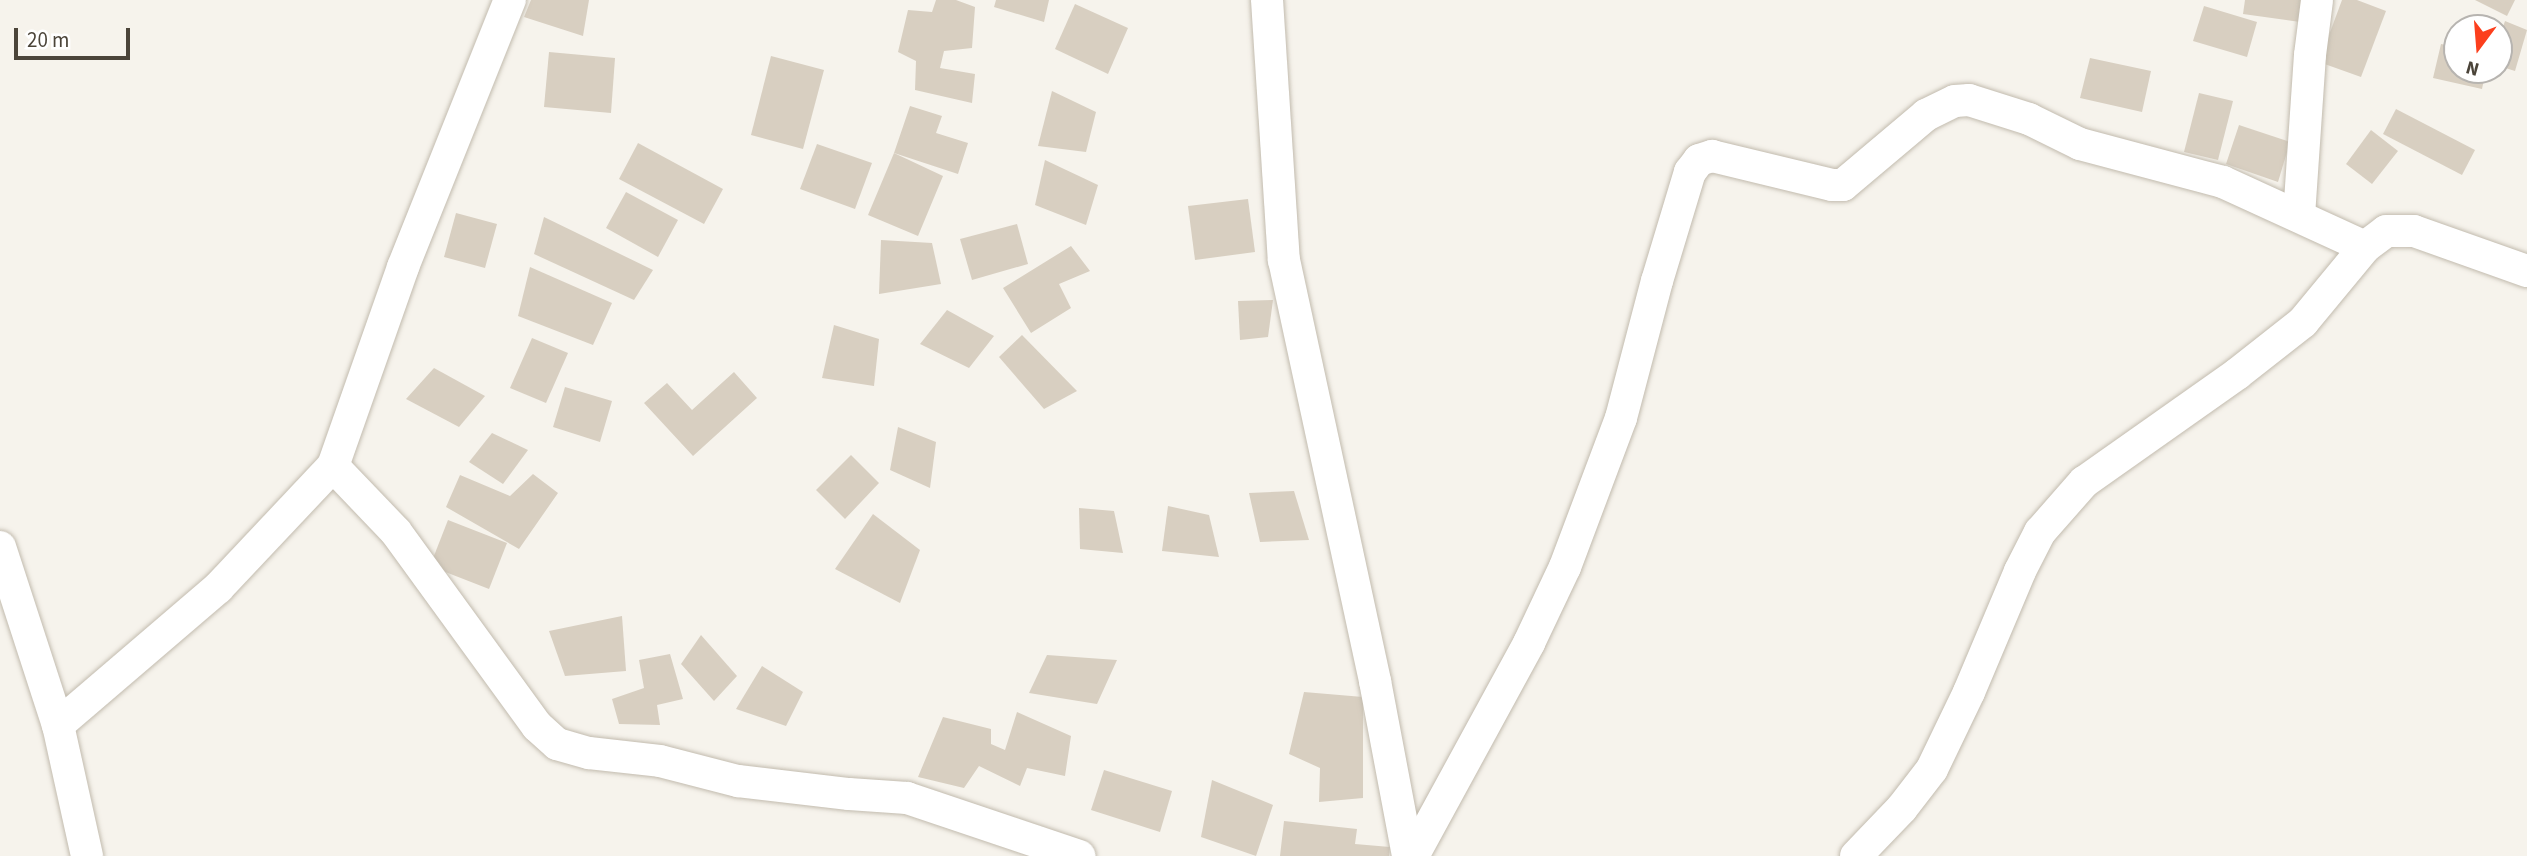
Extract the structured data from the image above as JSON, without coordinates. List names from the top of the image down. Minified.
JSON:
{"scale_bar":"20 m","north":"bottom"}
